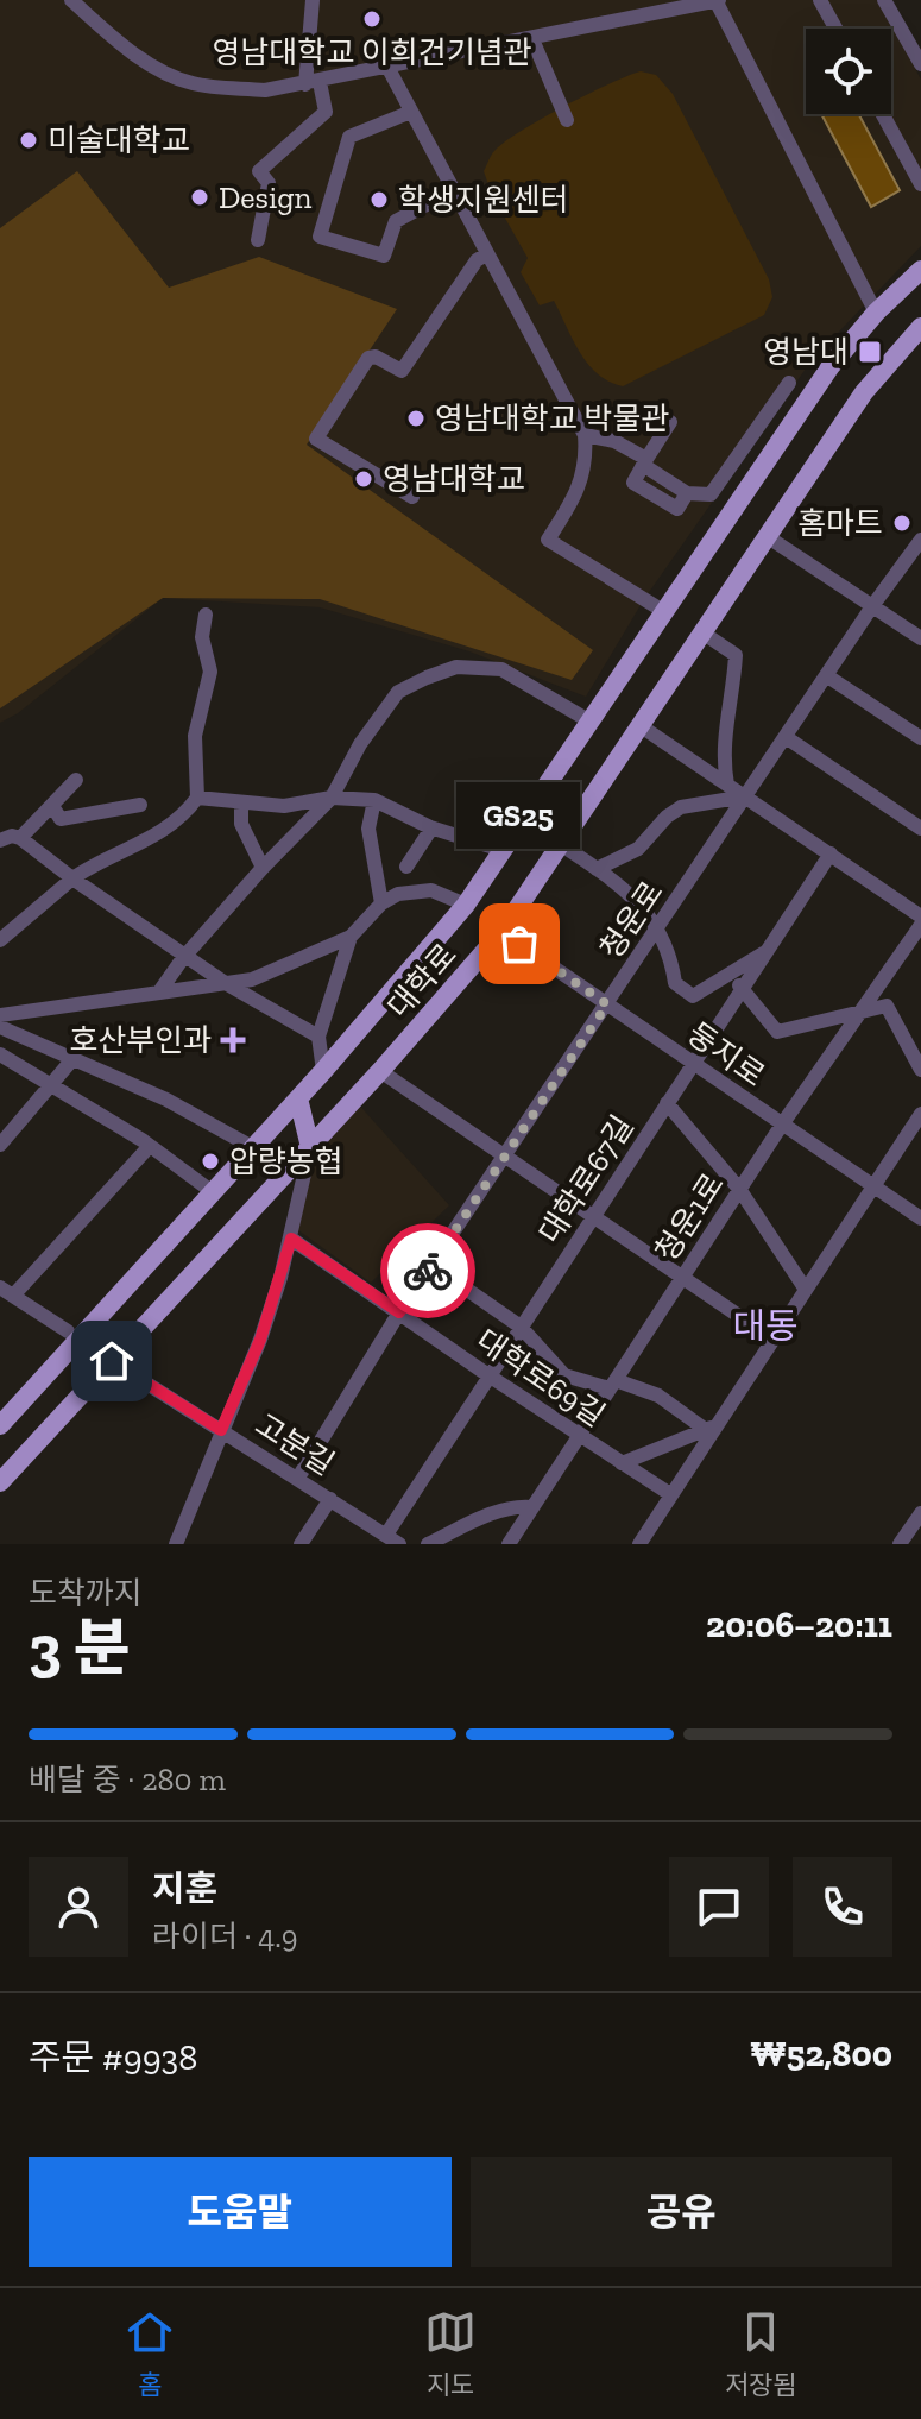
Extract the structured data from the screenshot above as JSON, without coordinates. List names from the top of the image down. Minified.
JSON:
{"streets":{"main road":["대학로"],"street":["청운로","둥지로","대학로67길","청운1로","대학로69길","고분길"]},"crossings":[["청운로","둥지로"],["청운로","대학로69길"],["청운로","고분길"],["대학로","둥지로"],["대학로","고분길"],["둥지로","대학로67길"],["둥지로","청운1로"],["대학로67길","대학로69길"],["대학로67길","고분길"],["청운1로","대학로69길"]],"districts":["대동"],"places":{"other":["영남대학교 이희건기념관","미술대학교","Design","학생지원센터","영남대학교 박물관","영남대학교","홈마트","GS25","압량농협"],"transit":["영남대"],"health":["호산부인과"]},"page":{"bubble":"GS25","heading":["3 분","도착까지","20:06–20:11"],"panel":["지훈","라이더 · 4.9","주문 #9938","₩52,800"],"bar":"배달 중 · 280 m","buttons":["도움말","공유"],"tabs":["홈","지도","저장됨"]}}
